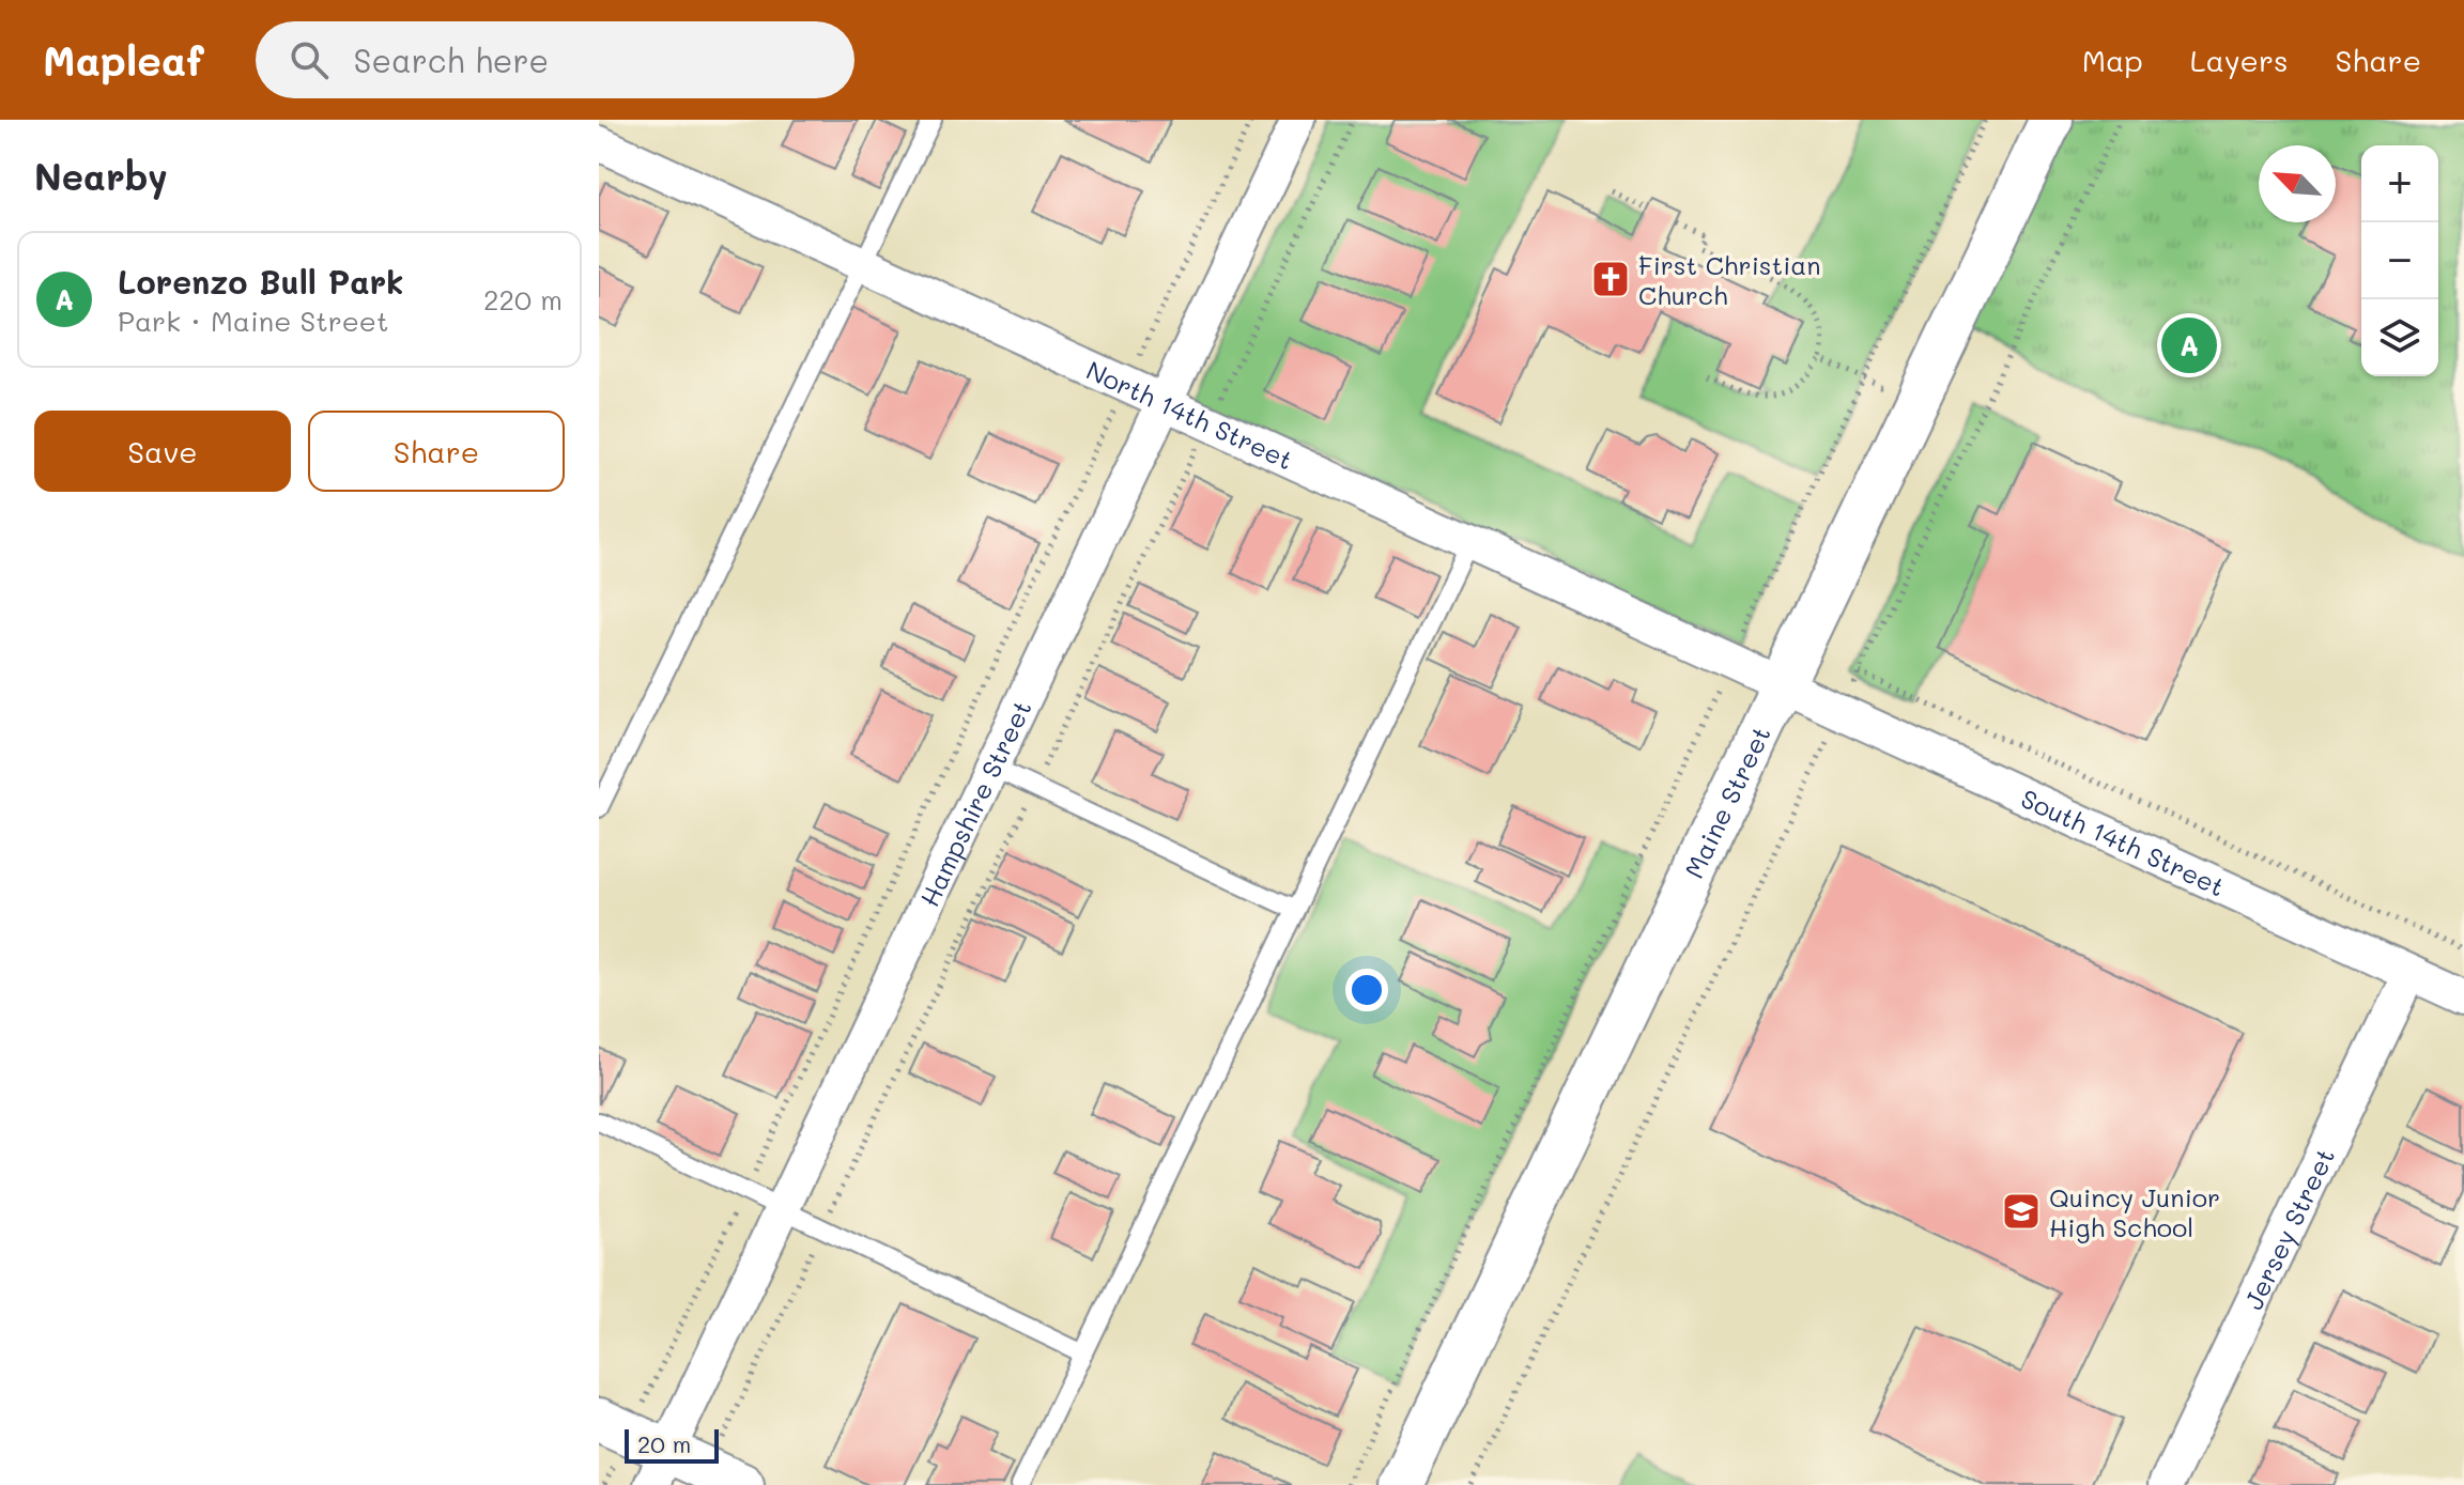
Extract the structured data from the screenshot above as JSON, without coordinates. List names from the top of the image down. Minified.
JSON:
{"streets":{"street":["North 14th Street","Maine Street","Hampshire Street","South 14th Street","Jersey Street"]},"crossings":[["North 14th Street","Maine Street"],["North 14th Street","Hampshire Street"],["North 14th Street","South 14th Street"],["Maine Street","South 14th Street"],["South 14th Street","Jersey Street"]],"places":{"church":["First Christian Church"],"school or university":["Quincy Junior High School"]},"scale_bar":"20 m","north":"top left","page":{"header":"Mapleaf","search":"Search here","nav":["Map","Layers","Share"],"heading":"Nearby","map_buttons":["+","−"],"list":[{"mark":"A","name":"Lorenzo Bull Park","note":"Park · Maine Street","value":"220 m"}],"pins":"A","buttons":["Save","Share"],"scale":"20 m"}}
